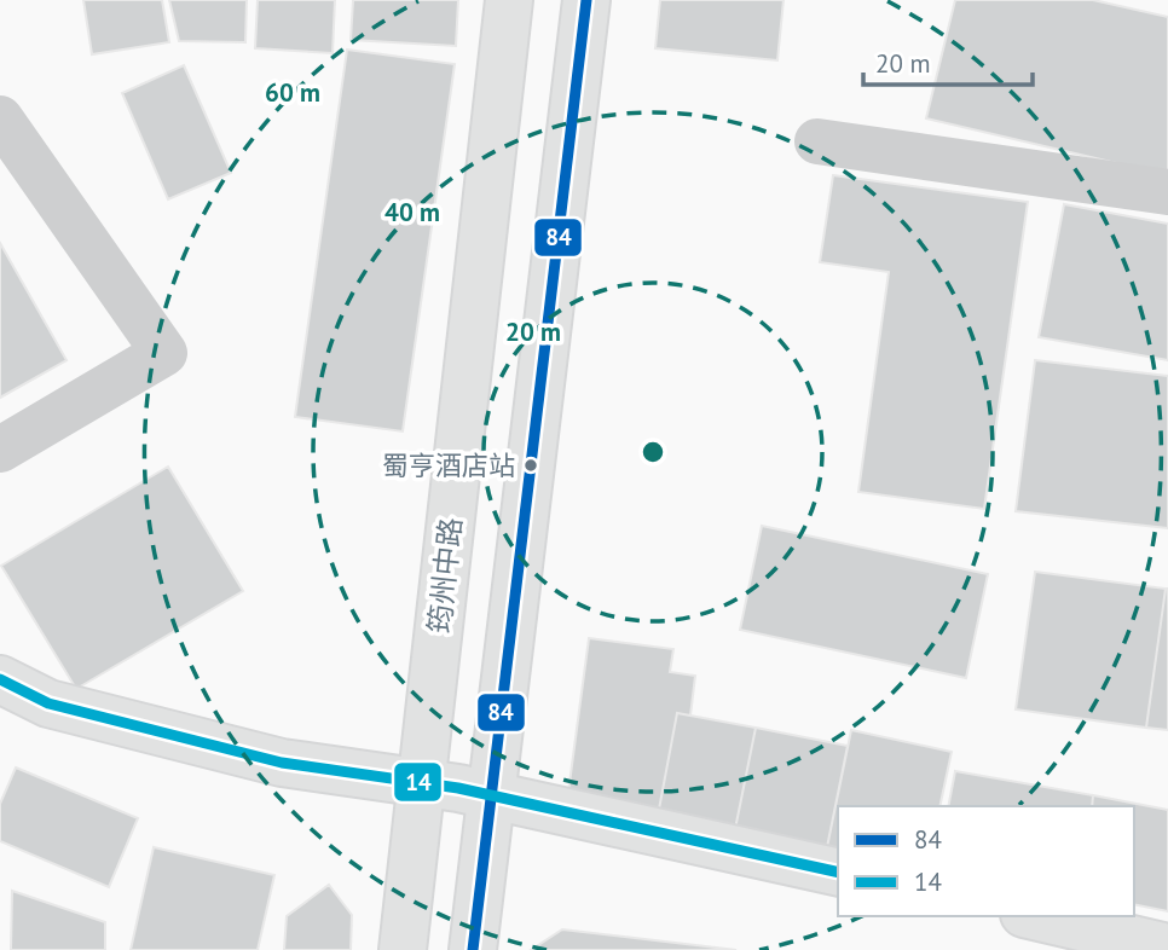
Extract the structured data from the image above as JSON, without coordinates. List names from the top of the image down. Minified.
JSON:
{"streets":{"main road":["筠州中路"]},"places":["蜀亨酒店站"],"lines":["transit line 84","transit line 14"],"legend":["84","14"],"scale_bar":"20 m","rings":["60 m","40 m","20 m"]}
